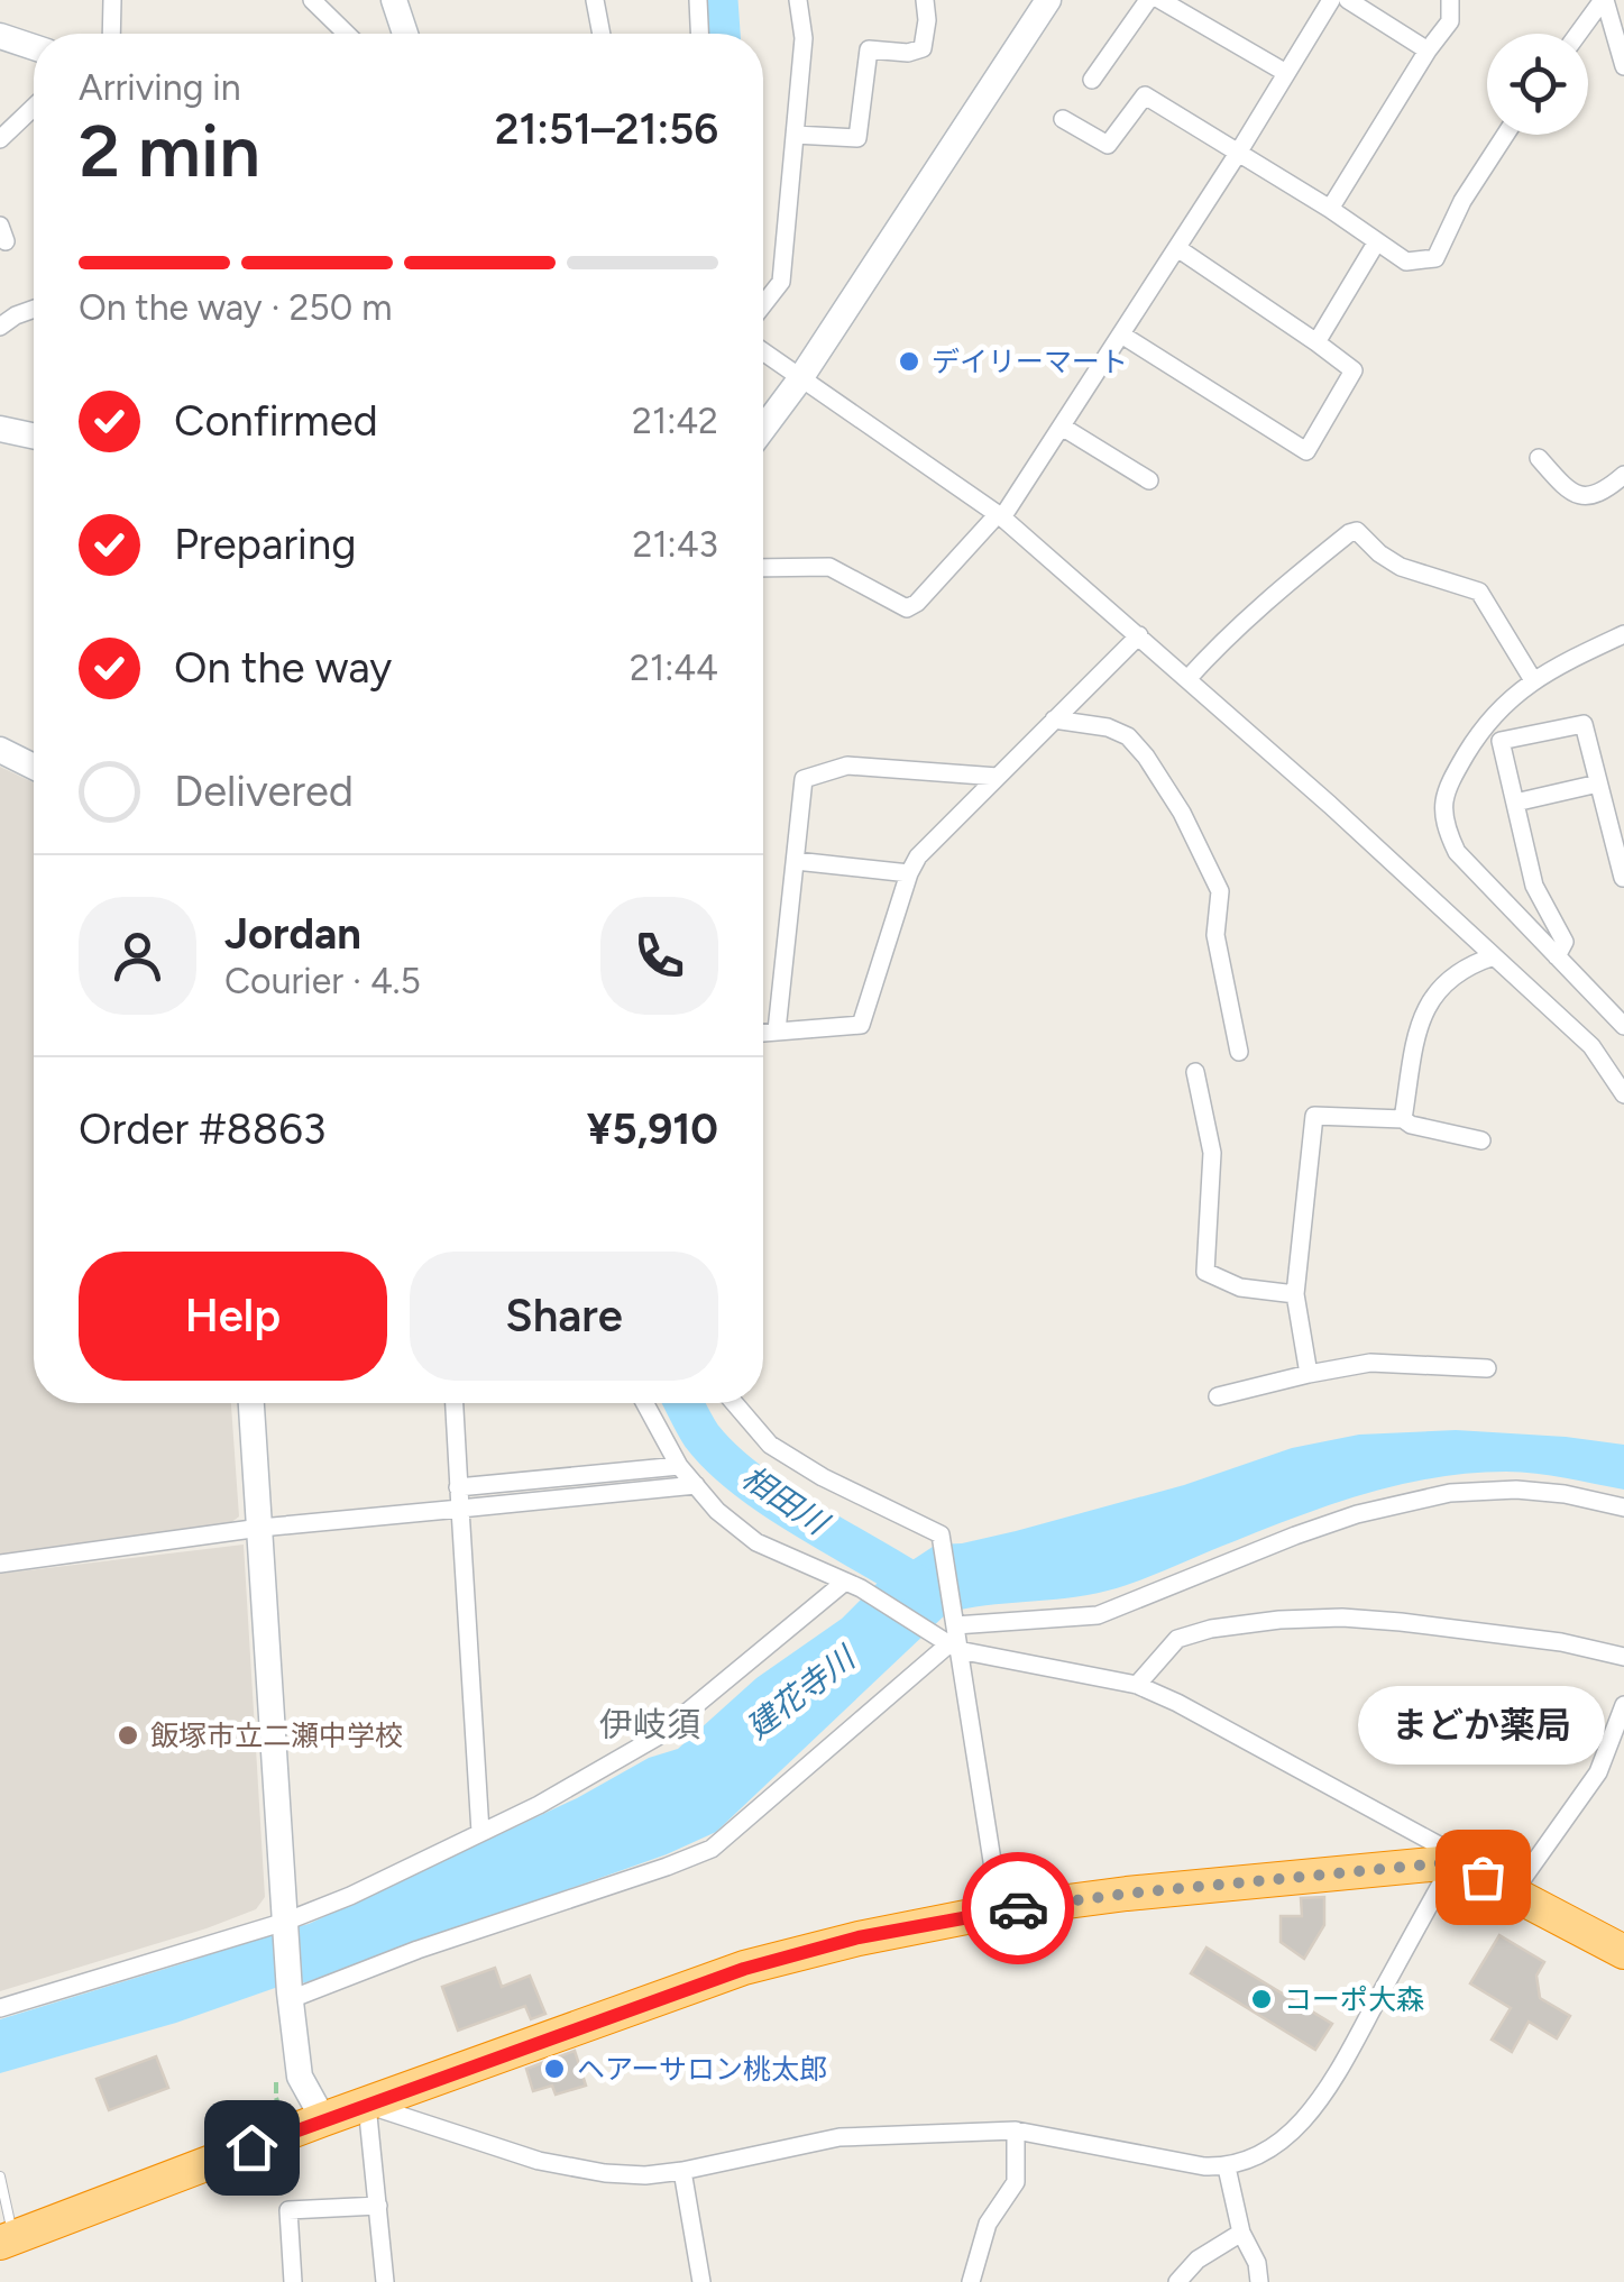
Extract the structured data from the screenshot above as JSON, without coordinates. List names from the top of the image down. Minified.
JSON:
{"districts":["伊岐須"],"water":["相田川","建花寺川"],"places":["デイリーマート","飯塚市立二瀬中学校","まどか薬局","コーポ大森","ヘアーサロン桃太郎"],"page":{"heading":["2 min","Arriving in","21:51–21:56"],"panel":["Jordan","Courier · 4.5","Order #8863","¥5,910"],"bar":"On the way · 250 m","list":[["Confirmed","21:42"],["Preparing","21:43"],["On the way","21:44"],"Delivered"],"buttons":["Help","Share"],"bubble":"まどか薬局"}}
